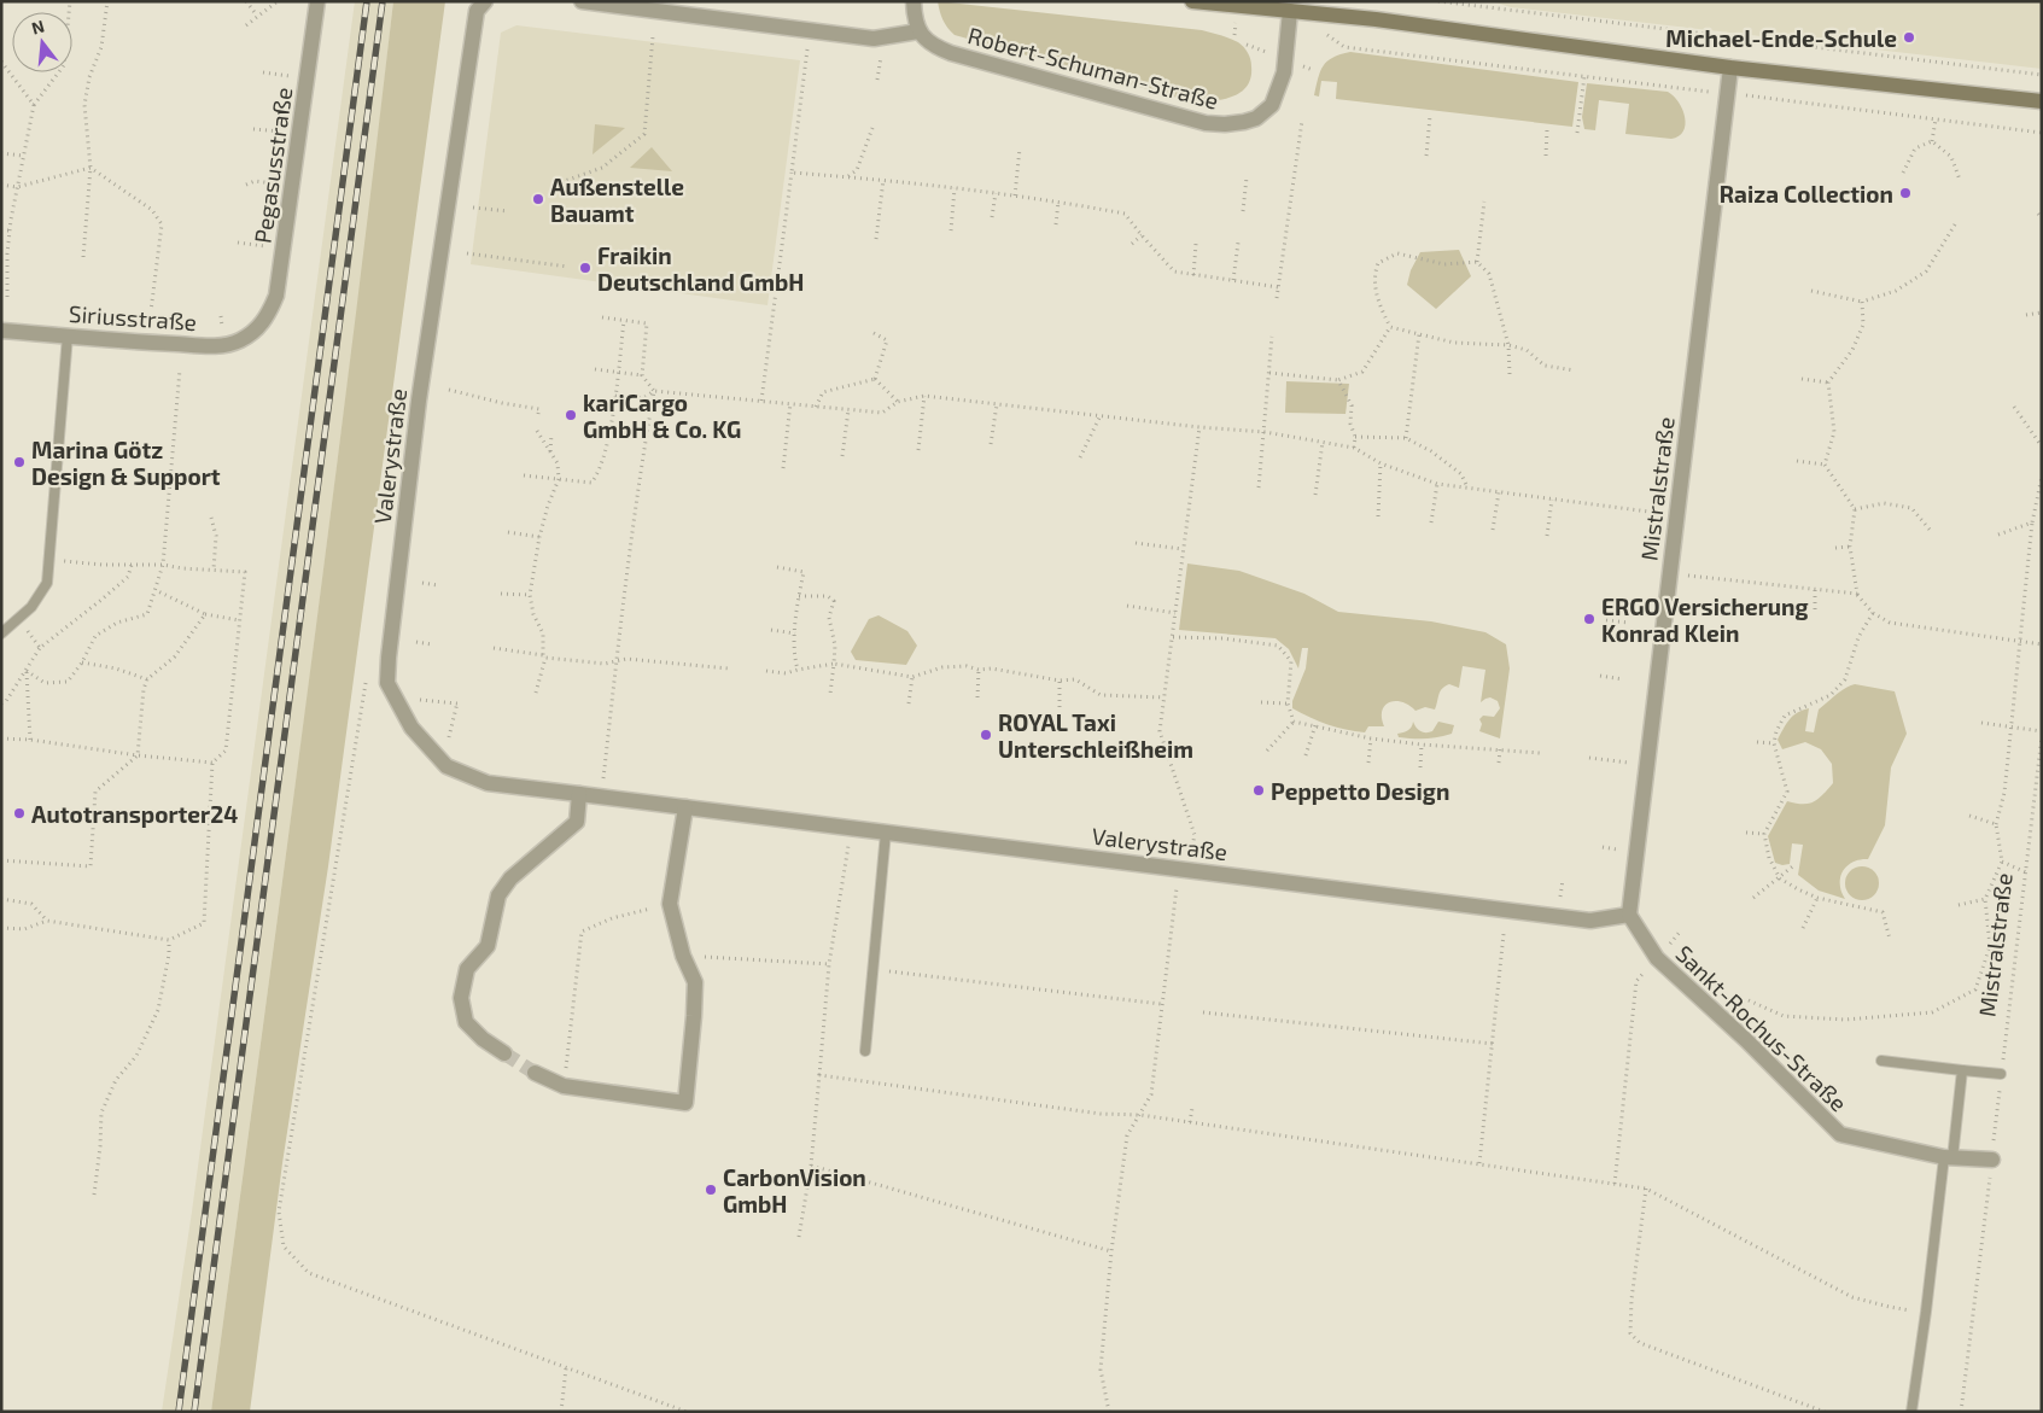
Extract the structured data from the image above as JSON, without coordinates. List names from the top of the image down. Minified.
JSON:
{"streets":{"street":["Robert-Schuman-Straße","Pegasusstraße","Siriusstraße","Valerystraße","Mistralstraße","Sankt-Rochus-Straße"]},"crossings":[["Pegasusstraße","Siriusstraße"],["Valerystraße","Mistralstraße"],["Valerystraße","Sankt-Rochus-Straße"],["Mistralstraße","Sankt-Rochus-Straße"]],"places":["Michael-Ende-Schule","Raiza Collection","Außenstelle Bauamt","Fraikin Deutschland GmbH","kariCargo GmbH & Co. KG","Marina Götz Design & Support","ERGO Versicherung Konrad Klein","ROYAL Taxi Unterschleißheim","Peppetto Design","Autotransporter24","CarbonVision GmbH"],"north":"top"}
